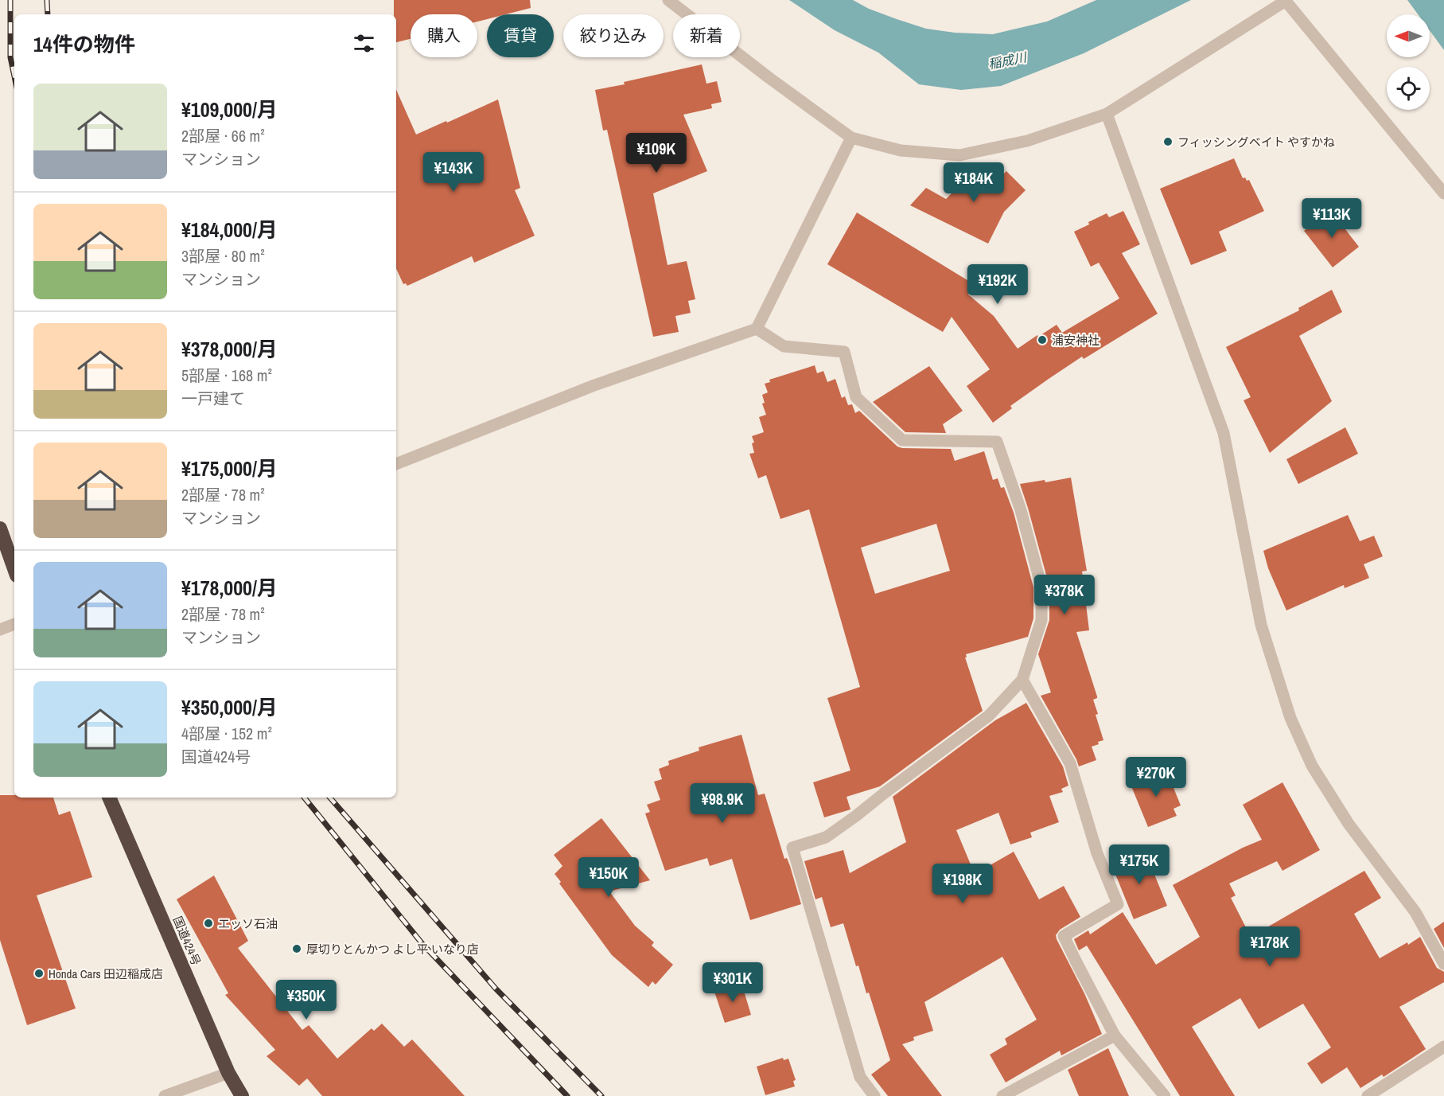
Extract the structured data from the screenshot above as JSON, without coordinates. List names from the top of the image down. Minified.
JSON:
{"streets":{"highway":["国道424号"]},"water":["稲成川"],"places":["フィッシングベイト やすかね","浦安神社","エッソ石油","厚切りとんかつ よし平 いなり店","Honda Cars 田辺稲成店"],"north":"left","page":{"chip":["購入","賃貸","絞り込み","新着"],"heading":"14件の物件","list":[{"name":"¥109,000/月","note":"2部屋 · 66 m² · マンション"},{"name":"¥184,000/月","note":"3部屋 · 80 m² · マンション"},{"name":"¥378,000/月","note":"5部屋 · 168 m² · 一戸建て"},{"name":"¥175,000/月","note":"2部屋 · 78 m² · マンション"},{"name":"¥178,000/月","note":"2部屋 · 78 m² · マンション"},{"name":"¥350,000/月","note":"4部屋 · 152 m² · 国道424号"}],"price":["¥109K","¥143K","¥184K","¥113K","¥192K","¥378K","¥270K","¥98.9K","¥175K","¥150K","¥198K","¥178K","¥301K","¥350K"]}}
